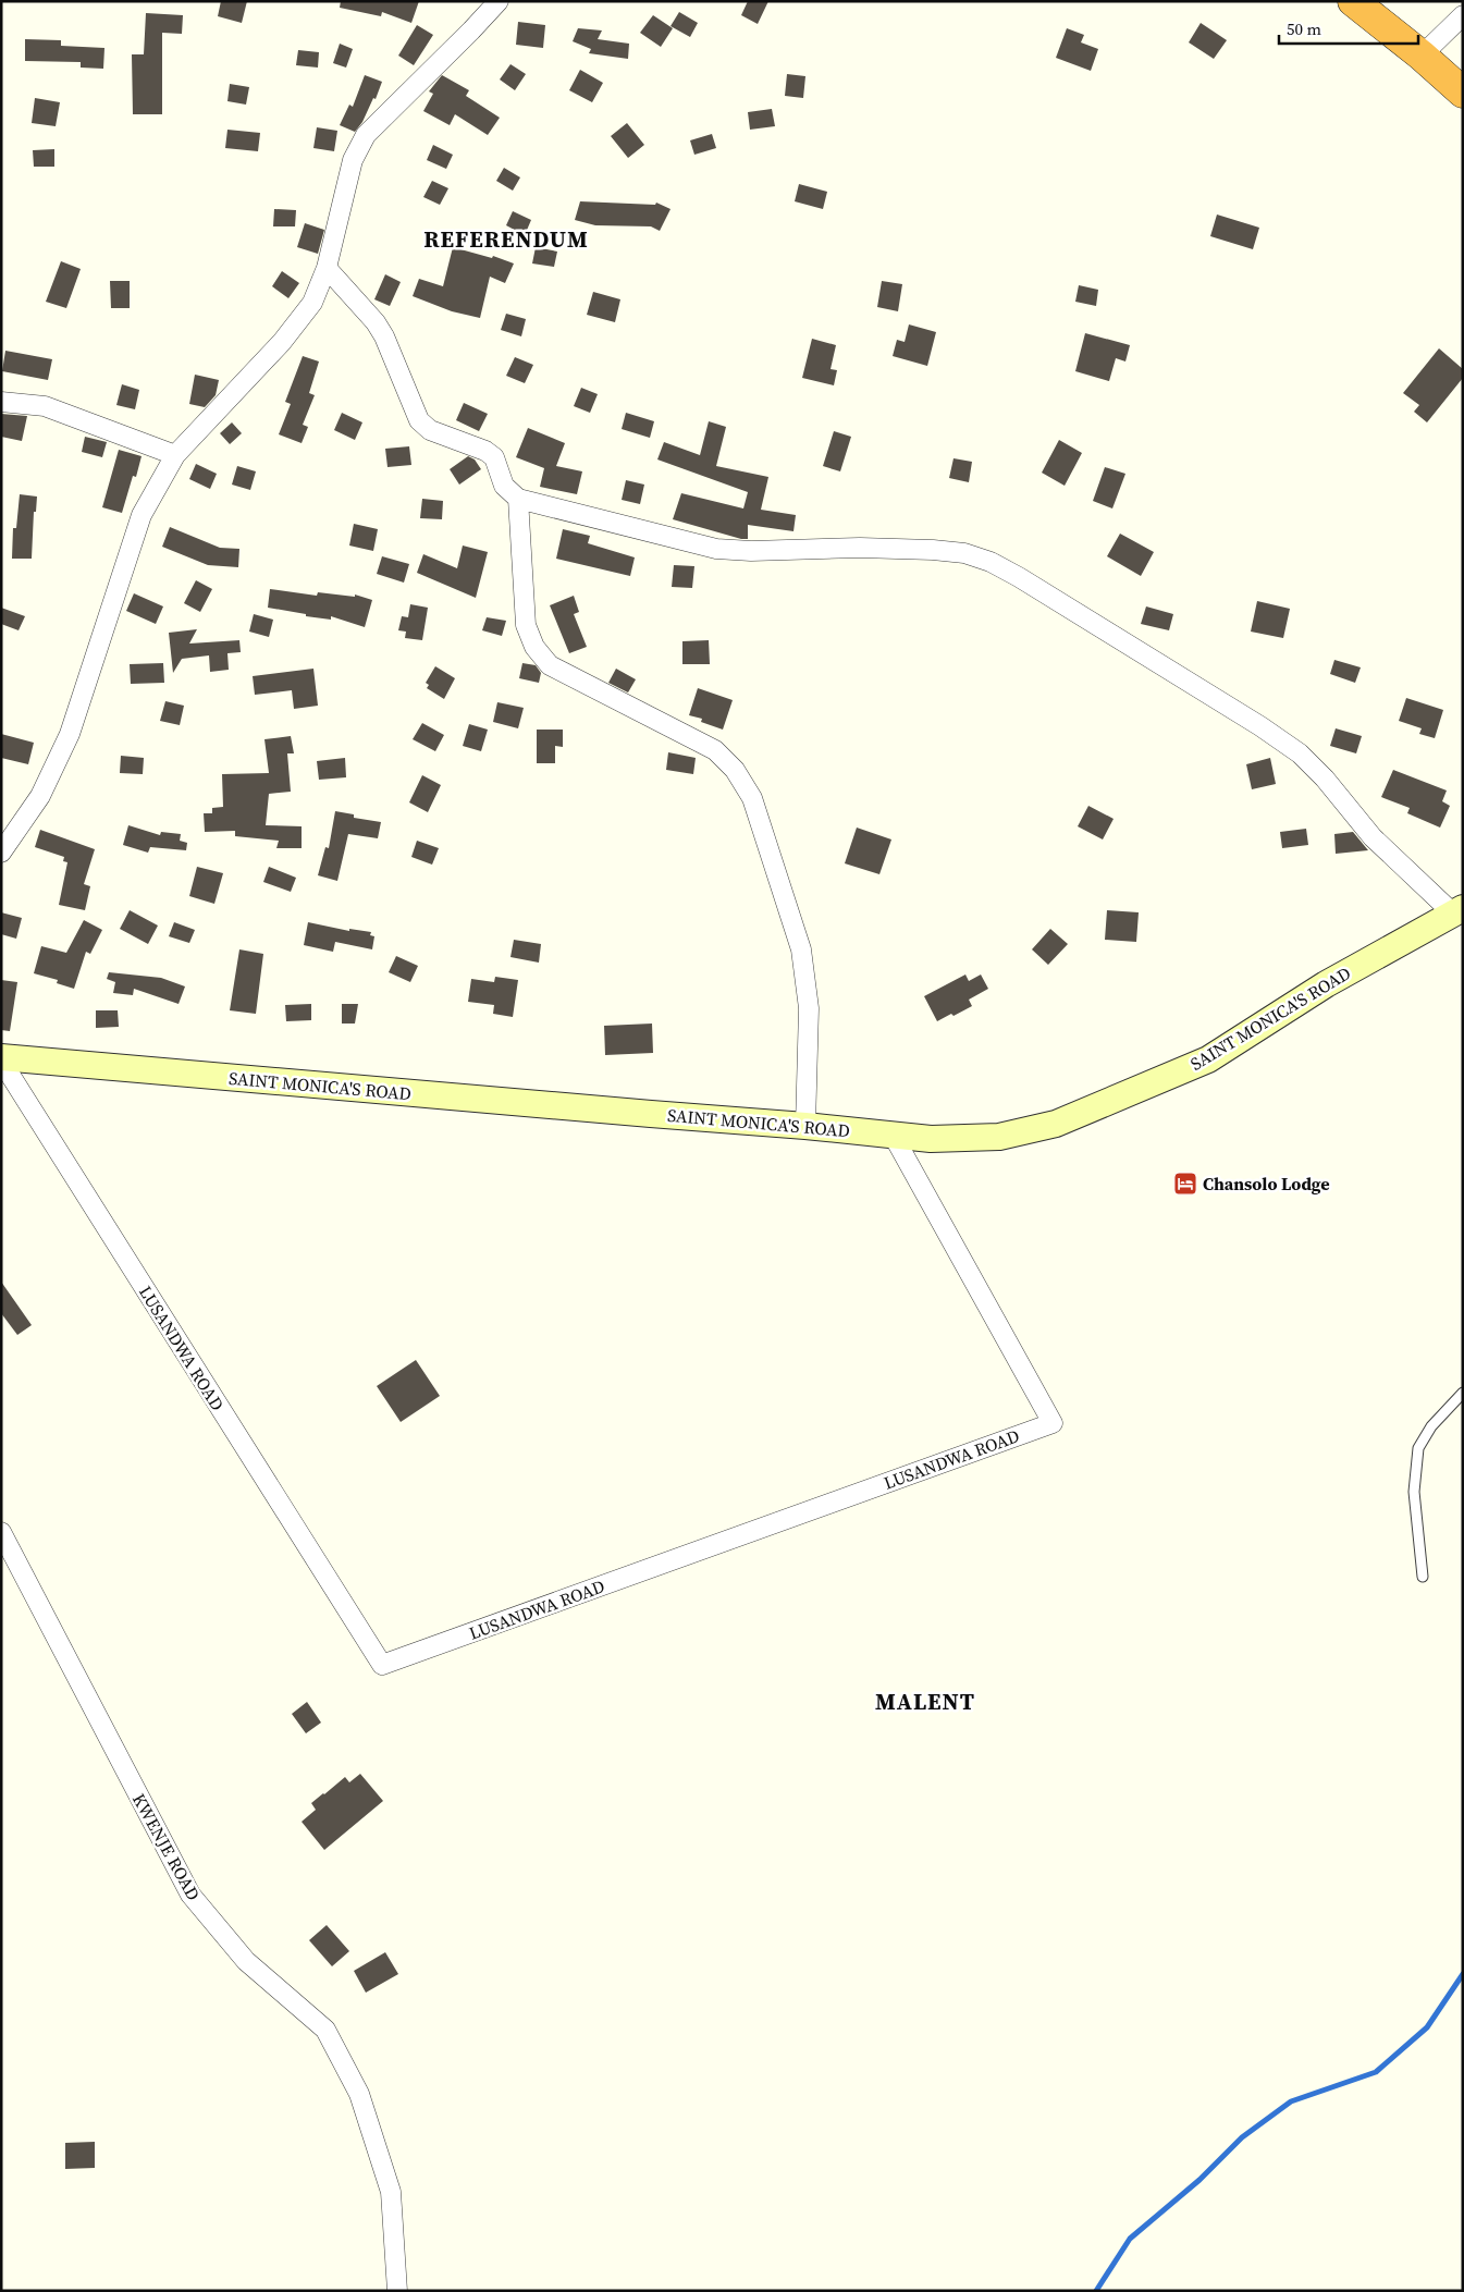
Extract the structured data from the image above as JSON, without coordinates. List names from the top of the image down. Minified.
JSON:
{"streets":{"street":["SAINT MONICA'S ROAD","LUSANDWA ROAD","KWENJE ROAD"]},"crossings":[["SAINT MONICA'S ROAD","LUSANDWA ROAD"]],"districts":["REFERENDUM","MALENT"],"places":{"hotel":["Chansolo Lodge"]},"scale_bar":"50 m"}
